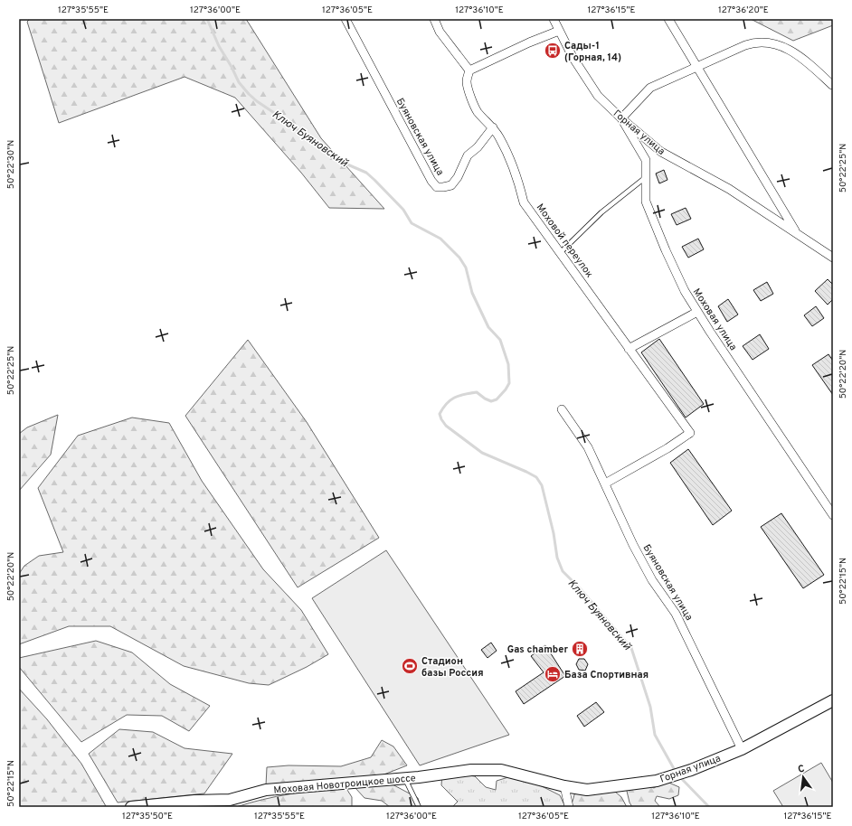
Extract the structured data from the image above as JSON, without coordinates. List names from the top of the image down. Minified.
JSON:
{"streets":{"main road":["Горная улица","Моховая Новотроицкое шоссе"],"street":["Буяновская улица","Моховой переулок","Моховая улица"]},"crossings":[["Горная улица","Буяновская улица"],["Горная улица","Моховая улица"],["Горная улица","Моховая Новотроицкое шоссе"],["Буяновская улица","Моховой переулок"]],"water":["Ключ Буяновский"],"places":{"bus stop":["Сады-1 (Горная, 14)"],"building":["Gas chamber"],"sports":["Стадион базы Россия"],"hotel":["База Спортивная"]},"north":"top","coordinates":["127°35'55\"E","127°36'00\"E","127°36'05\"E","127°36'10\"E","127°36'15\"E","127°36'20\"E","50°22'30\"N","50°22'25\"N","50°22'20\"N","50°22'15\"N","127°35'50\"E"]}
